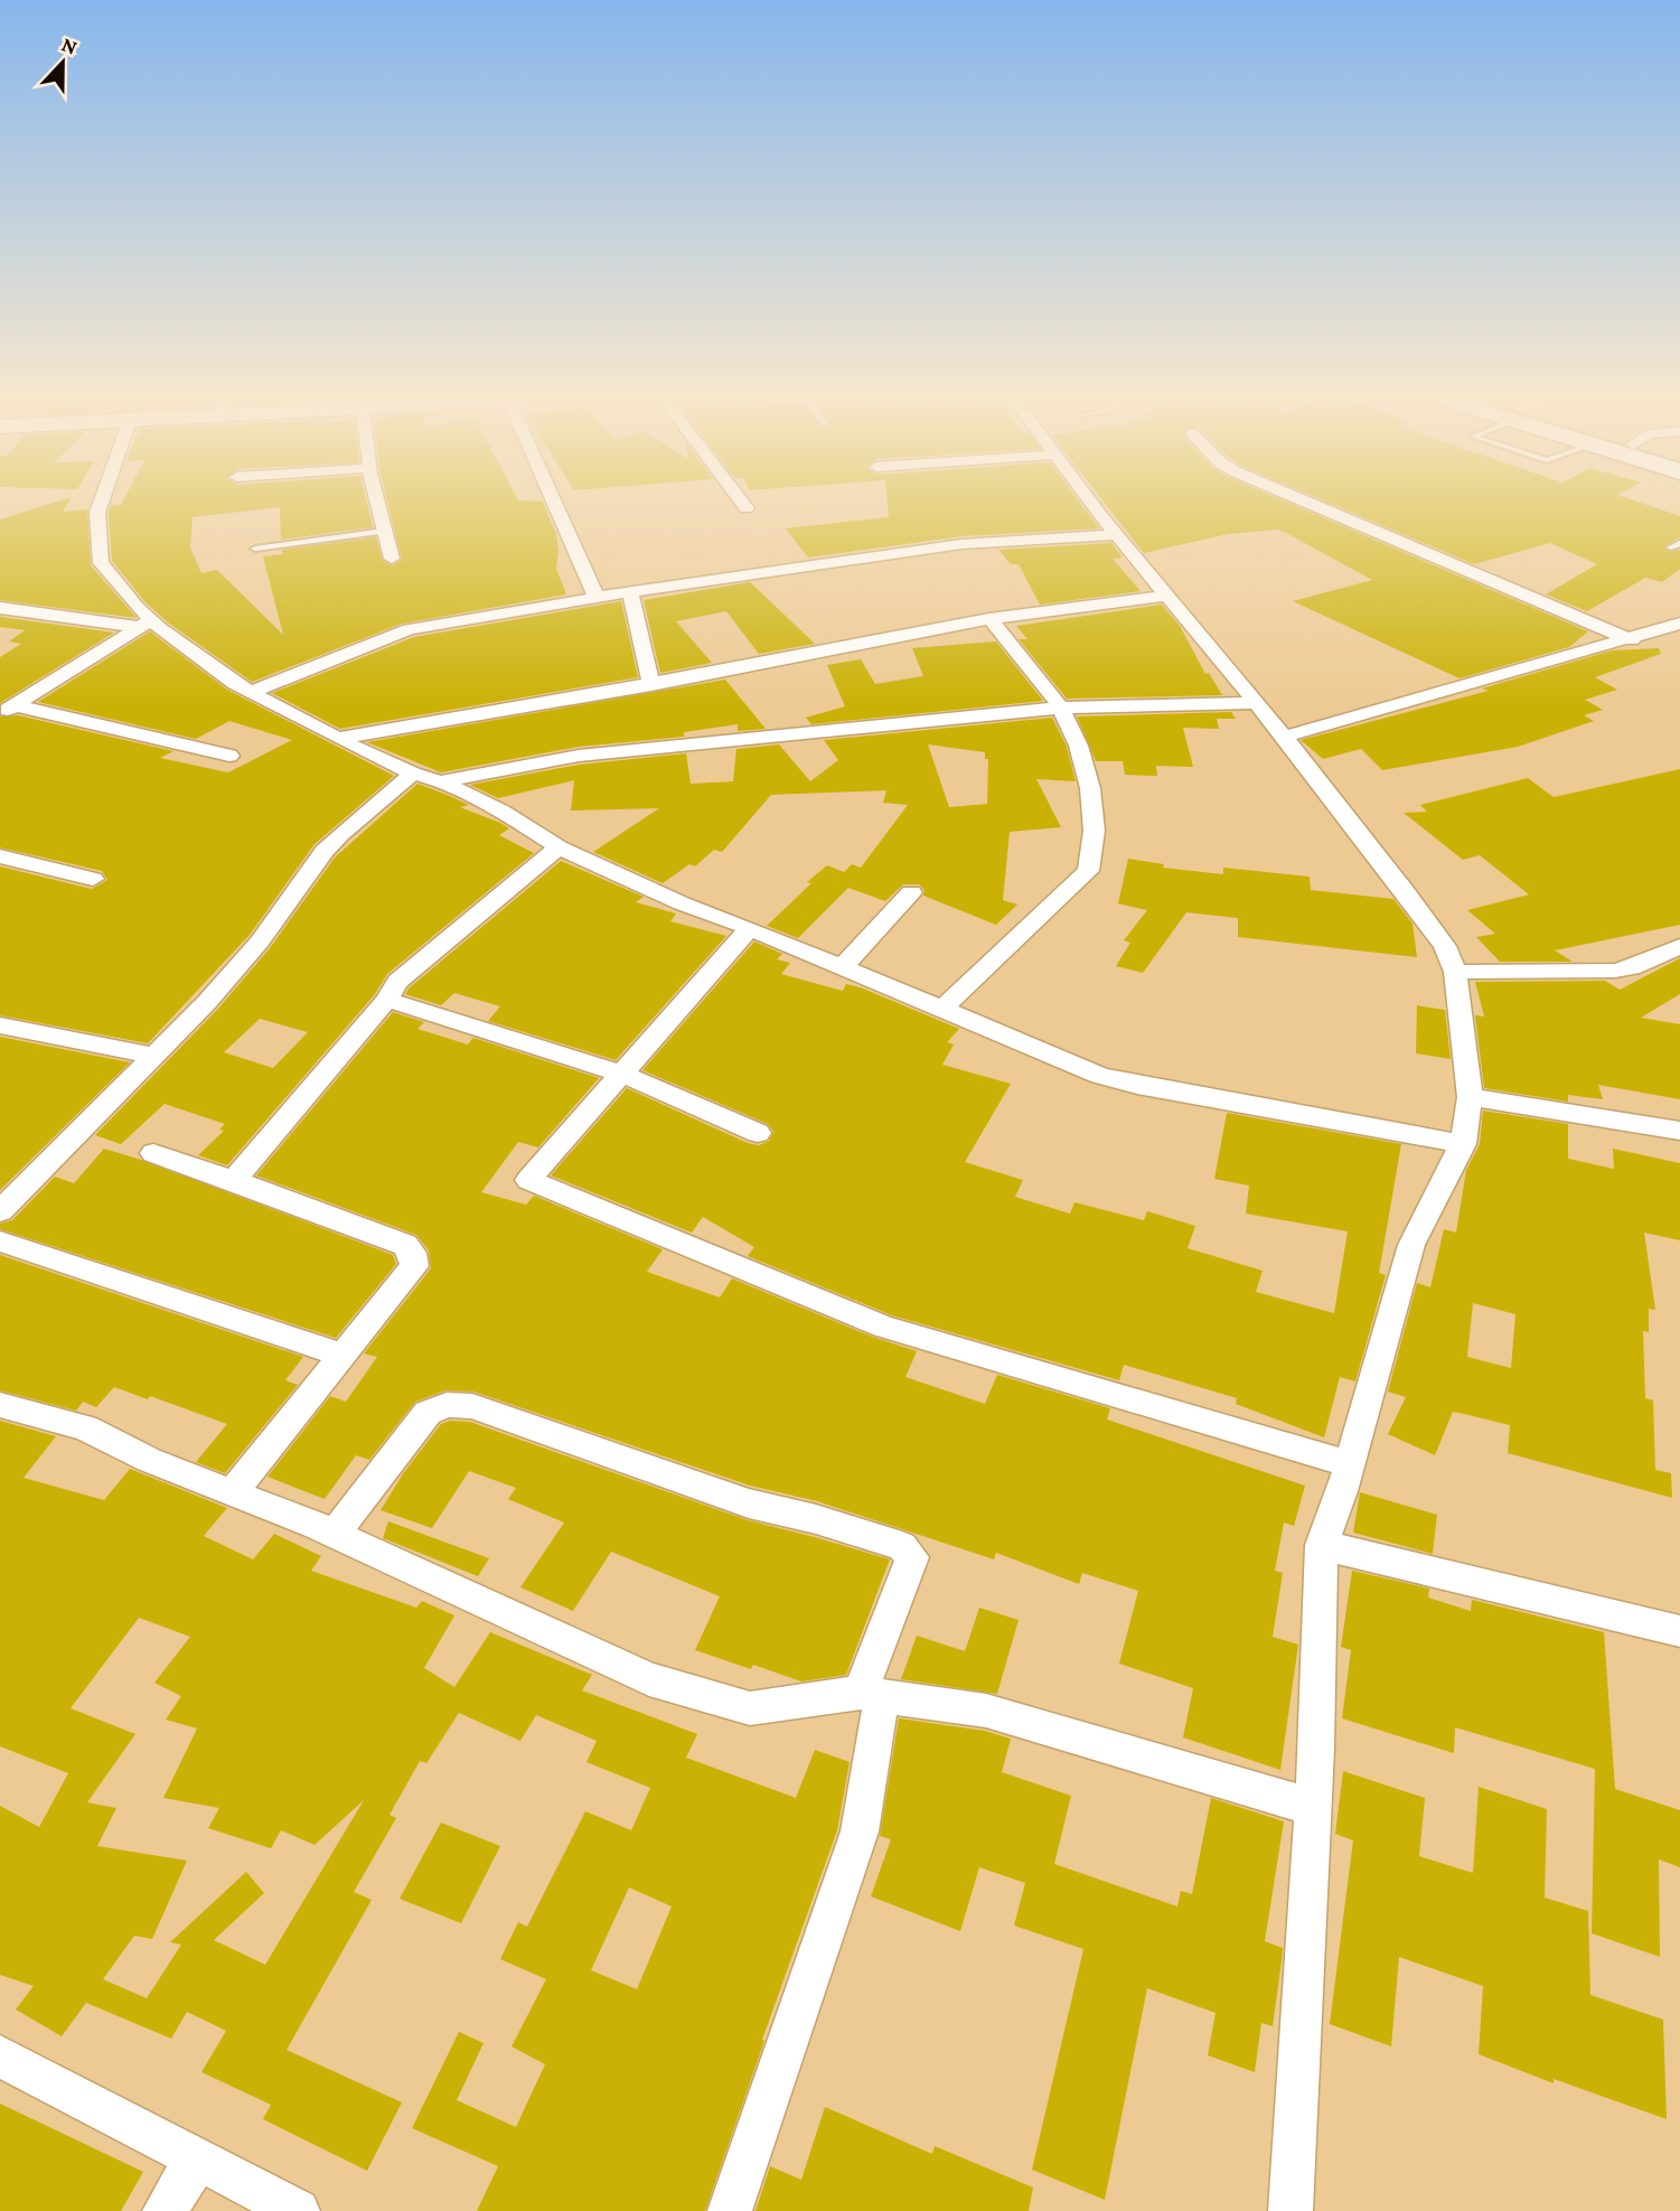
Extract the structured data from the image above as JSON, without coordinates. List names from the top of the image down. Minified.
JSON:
{"north":"top"}
